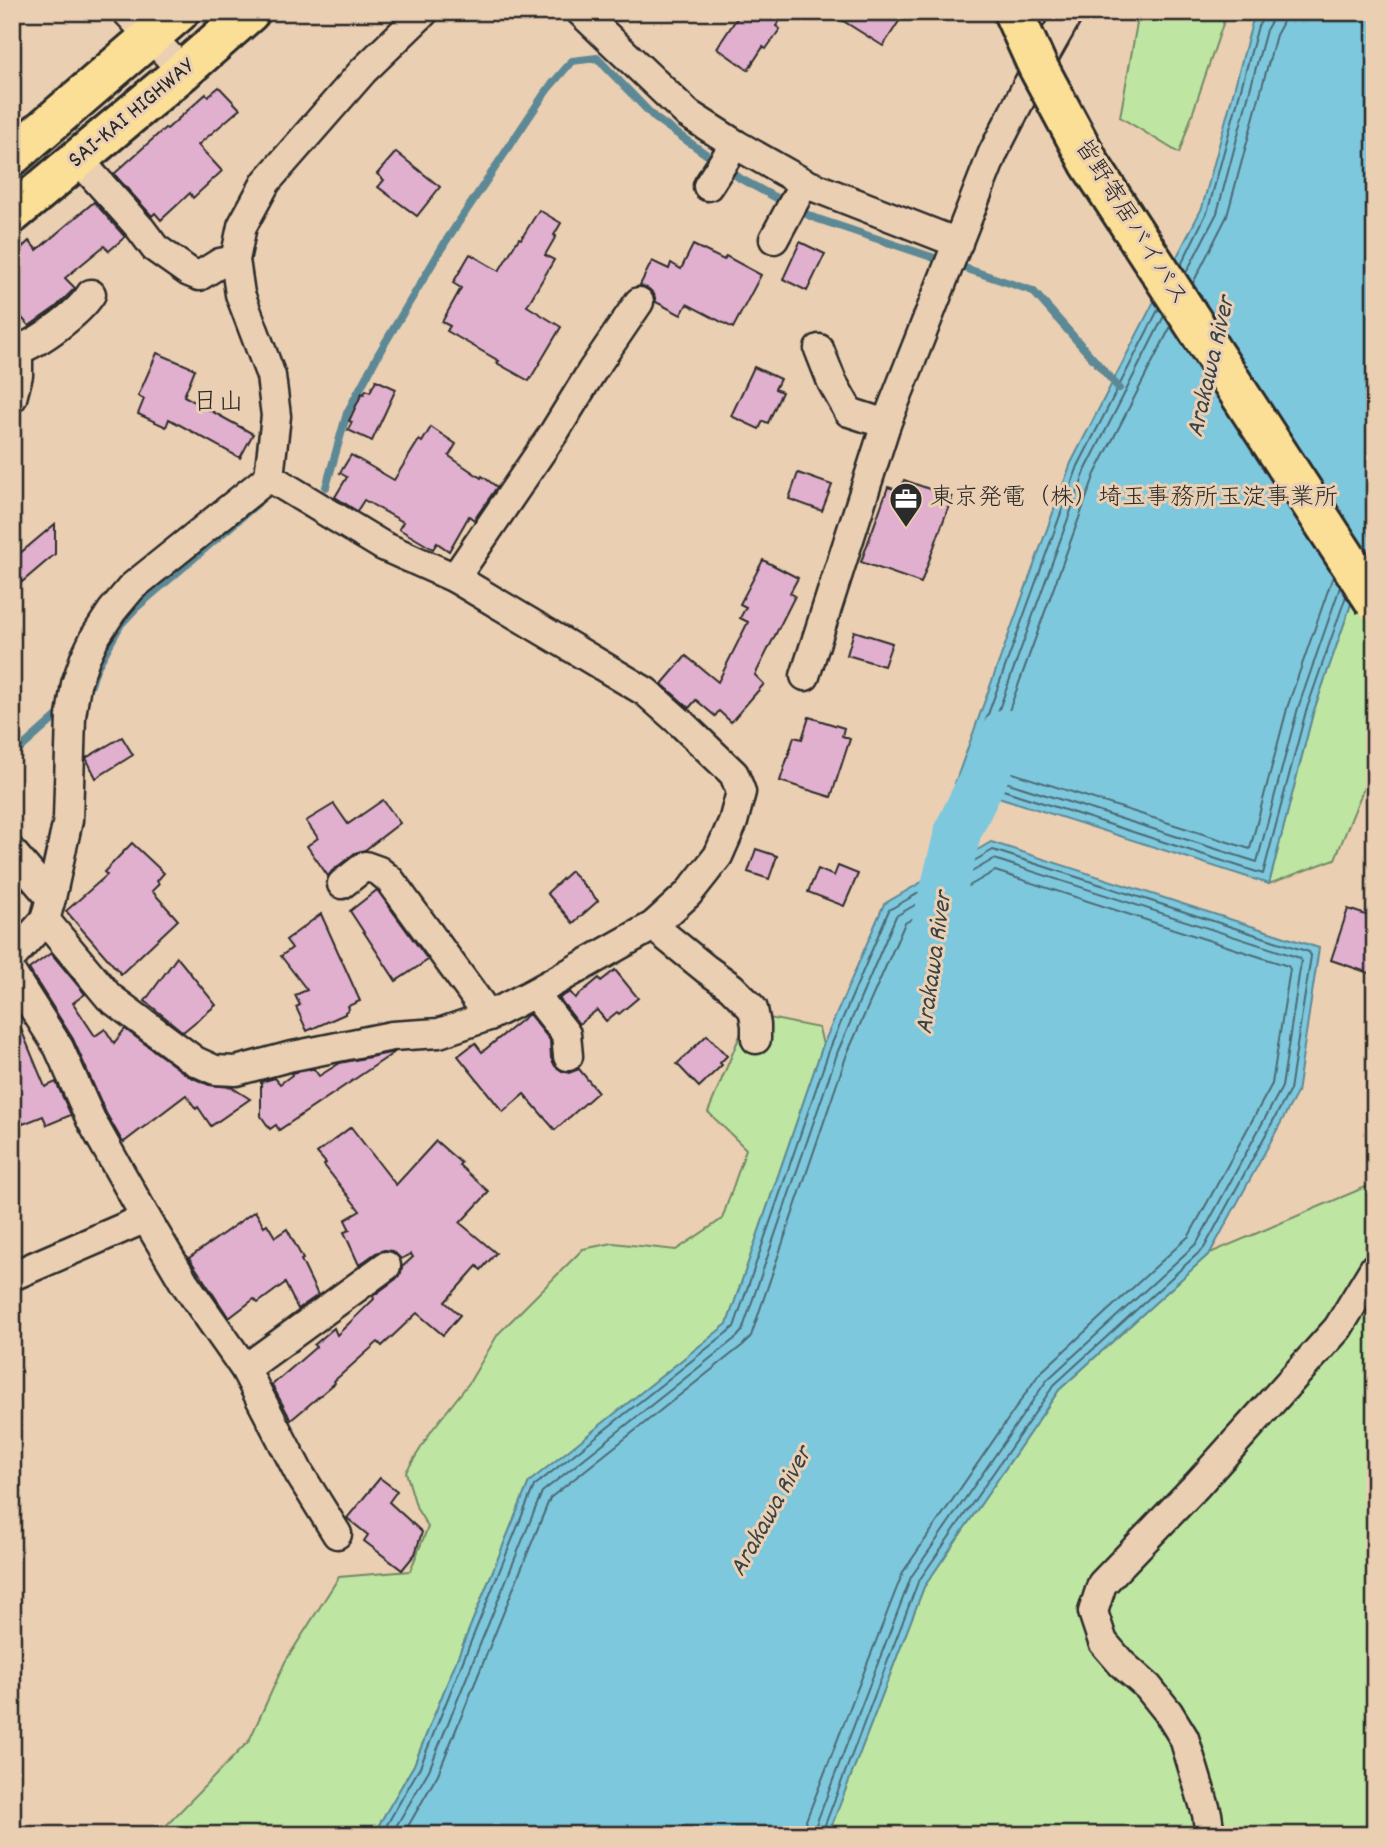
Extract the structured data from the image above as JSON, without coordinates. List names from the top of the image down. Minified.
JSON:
{"streets":{"highway":["SAI-KAI HIGHWAY","皆野寄居バイパス"]},"districts":["日山"],"water":["Arakawa River"],"places":{"office":["東京発電（株）埼玉事務所玉淀事業所"]}}
